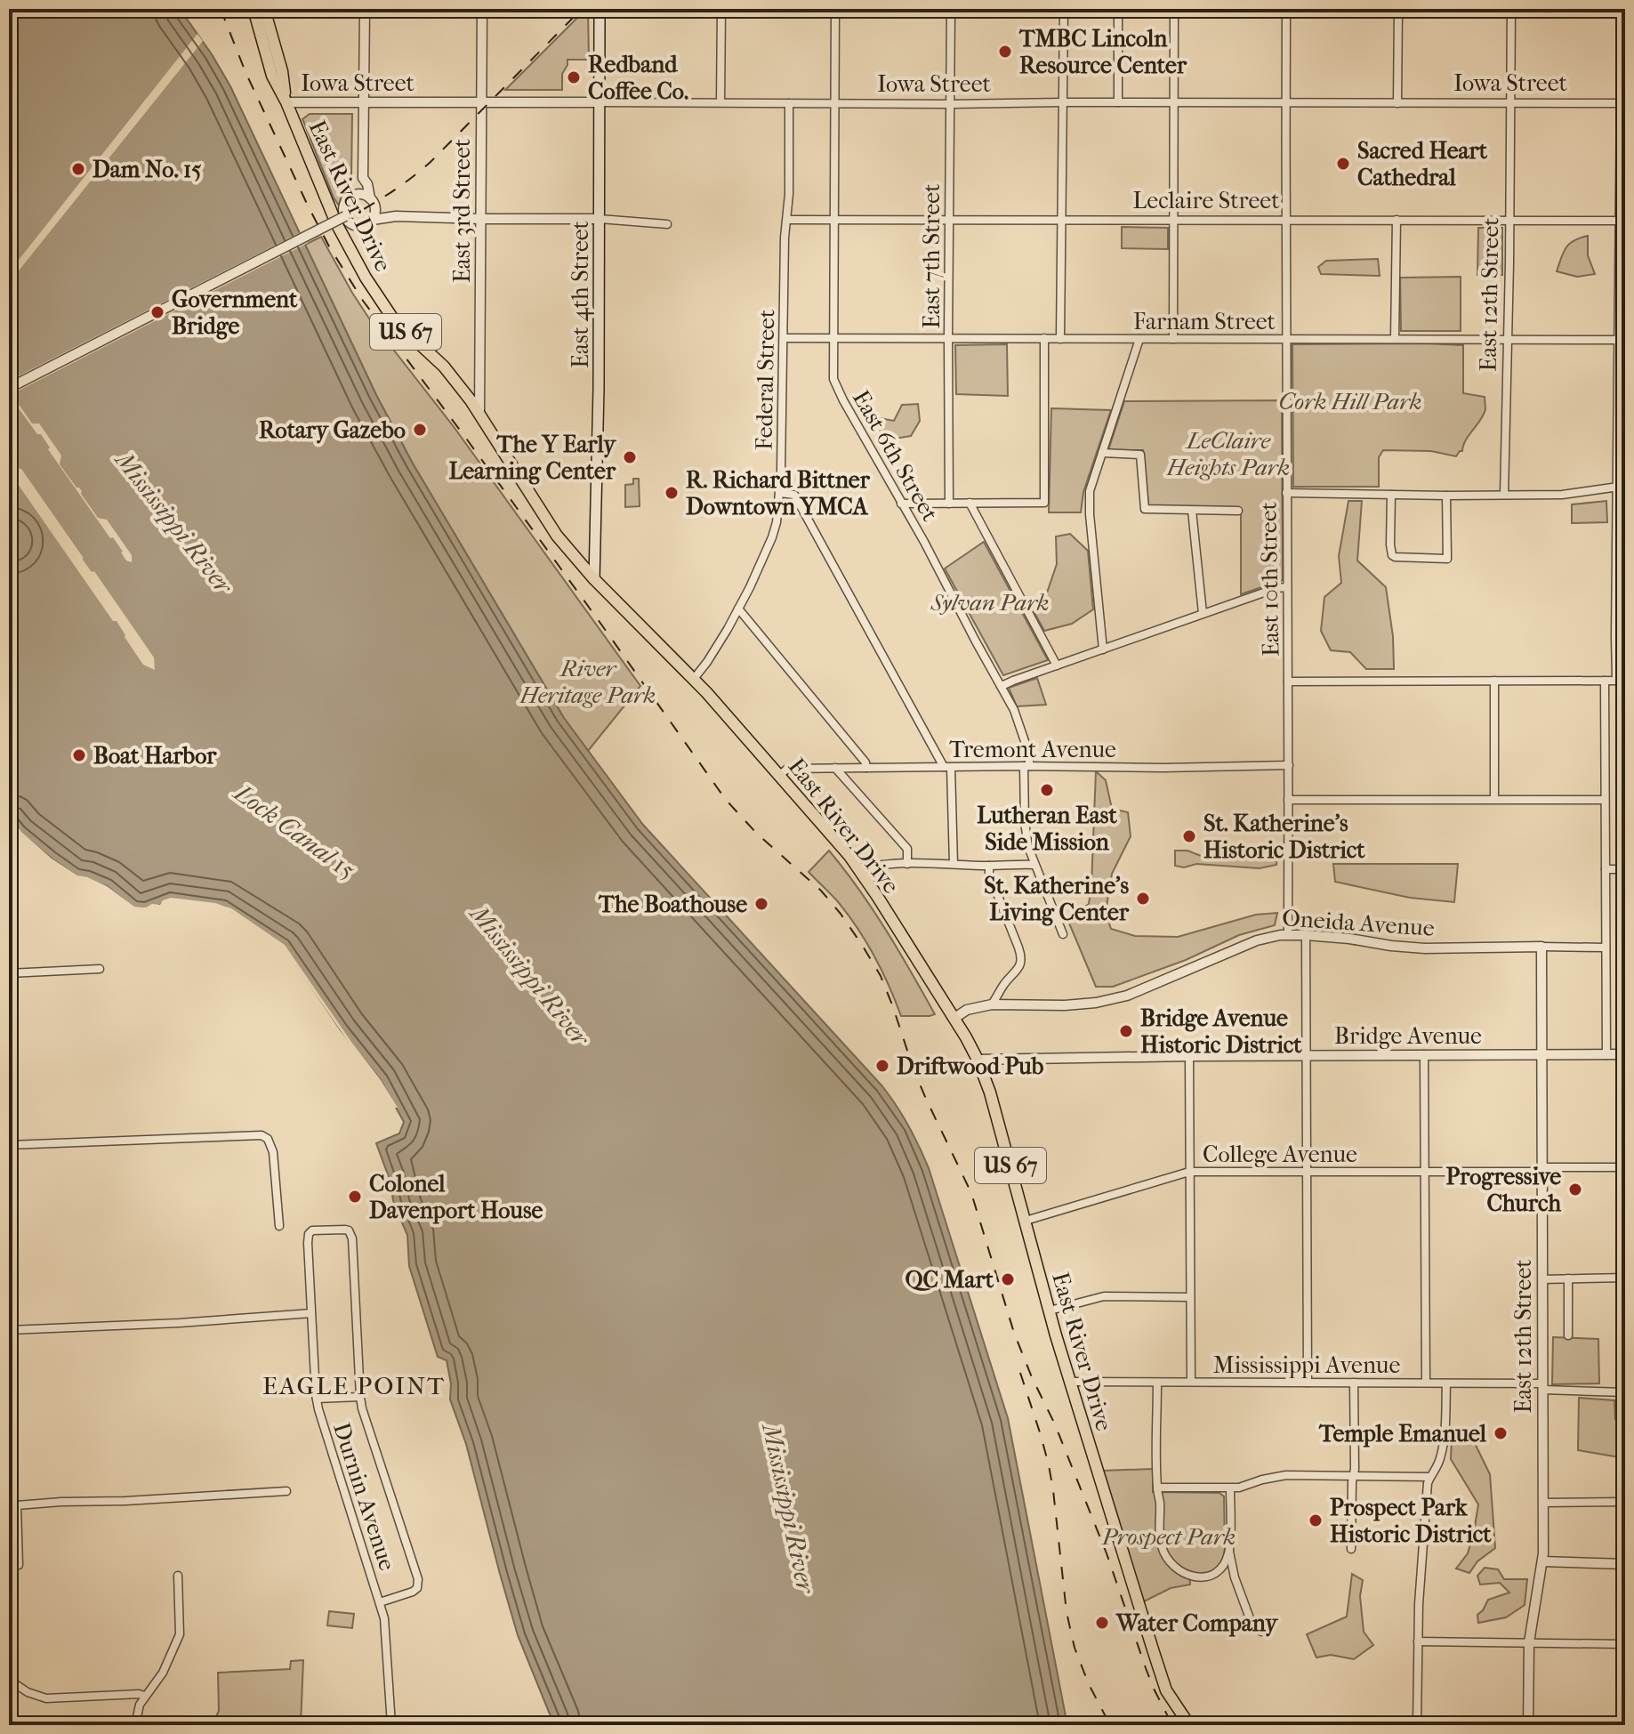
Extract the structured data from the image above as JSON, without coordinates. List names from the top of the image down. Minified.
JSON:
{"streets":{"main road":["East River Drive","East 4th Street","US 67"],"street":["Iowa Street","Leclaire Street","East 3rd Street","East 7th Street","East 12th Street","Farnam Street","Federal Street","East 6th Street","East 10th Street","Tremont Avenue","Oneida Avenue","Bridge Avenue","College Avenue","Mississippi Avenue","Durnin Avenue"]},"crossings":[["Iowa Street","East River Drive"],["Iowa Street","East 3rd Street"],["Iowa Street","East 7th Street"],["Iowa Street","East 4th Street"],["Iowa Street","East 12th Street"],["Iowa Street","Federal Street"],["Iowa Street","East 6th Street"],["Iowa Street","East 10th Street"],["East River Drive","East 3rd Street"],["East River Drive","East 4th Street"],["East River Drive","Federal Street"],["East River Drive","Tremont Avenue"],["East River Drive","Oneida Avenue"],["East River Drive","Bridge Avenue"],["East River Drive","College Avenue"],["East River Drive","Mississippi Avenue"],["Leclaire Street","East 7th Street"],["Leclaire Street","East 12th Street"],["Leclaire Street","Federal Street"],["Leclaire Street","East 6th Street"],["Leclaire Street","East 10th Street"],["East 7th Street","Farnam Street"],["East 12th Street","Farnam Street"],["East 12th Street","Oneida Avenue"],["East 12th Street","Bridge Avenue"],["East 12th Street","College Avenue"],["East 12th Street","Mississippi Avenue"],["Farnam Street","Federal Street"],["Farnam Street","East 6th Street"],["Farnam Street","East 10th Street"],["East 6th Street","Tremont Avenue"],["East 10th Street","Tremont Avenue"],["East 10th Street","Oneida Avenue"]],"districts":["EAGLE POINT"],"water":["Mississippi River","Lock Canal 15"],"parks":["Cork Hill Park","LeClaire Heights Park","Sylvan Park","River Heritage Park","Prospect Park"],"places":["TMBC Lincoln Resource Center","Redband Coffee Co.","Sacred Heart Cathedral","Dam No. 15","Government Bridge","Rotary Gazebo","The Y Early Learning Center","R. Richard Bittner Downtown YMCA","Boat Harbor","Lutheran East Side Mission","St. Katherine's Historic District","St. Katherine's Living Center","The Boathouse","Bridge Avenue Historic District","Driftwood Pub","Progressive Church","Colonel Davenport House","QC Mart","Temple Emanuel","Prospect Park Historic District","Water Company"]}
